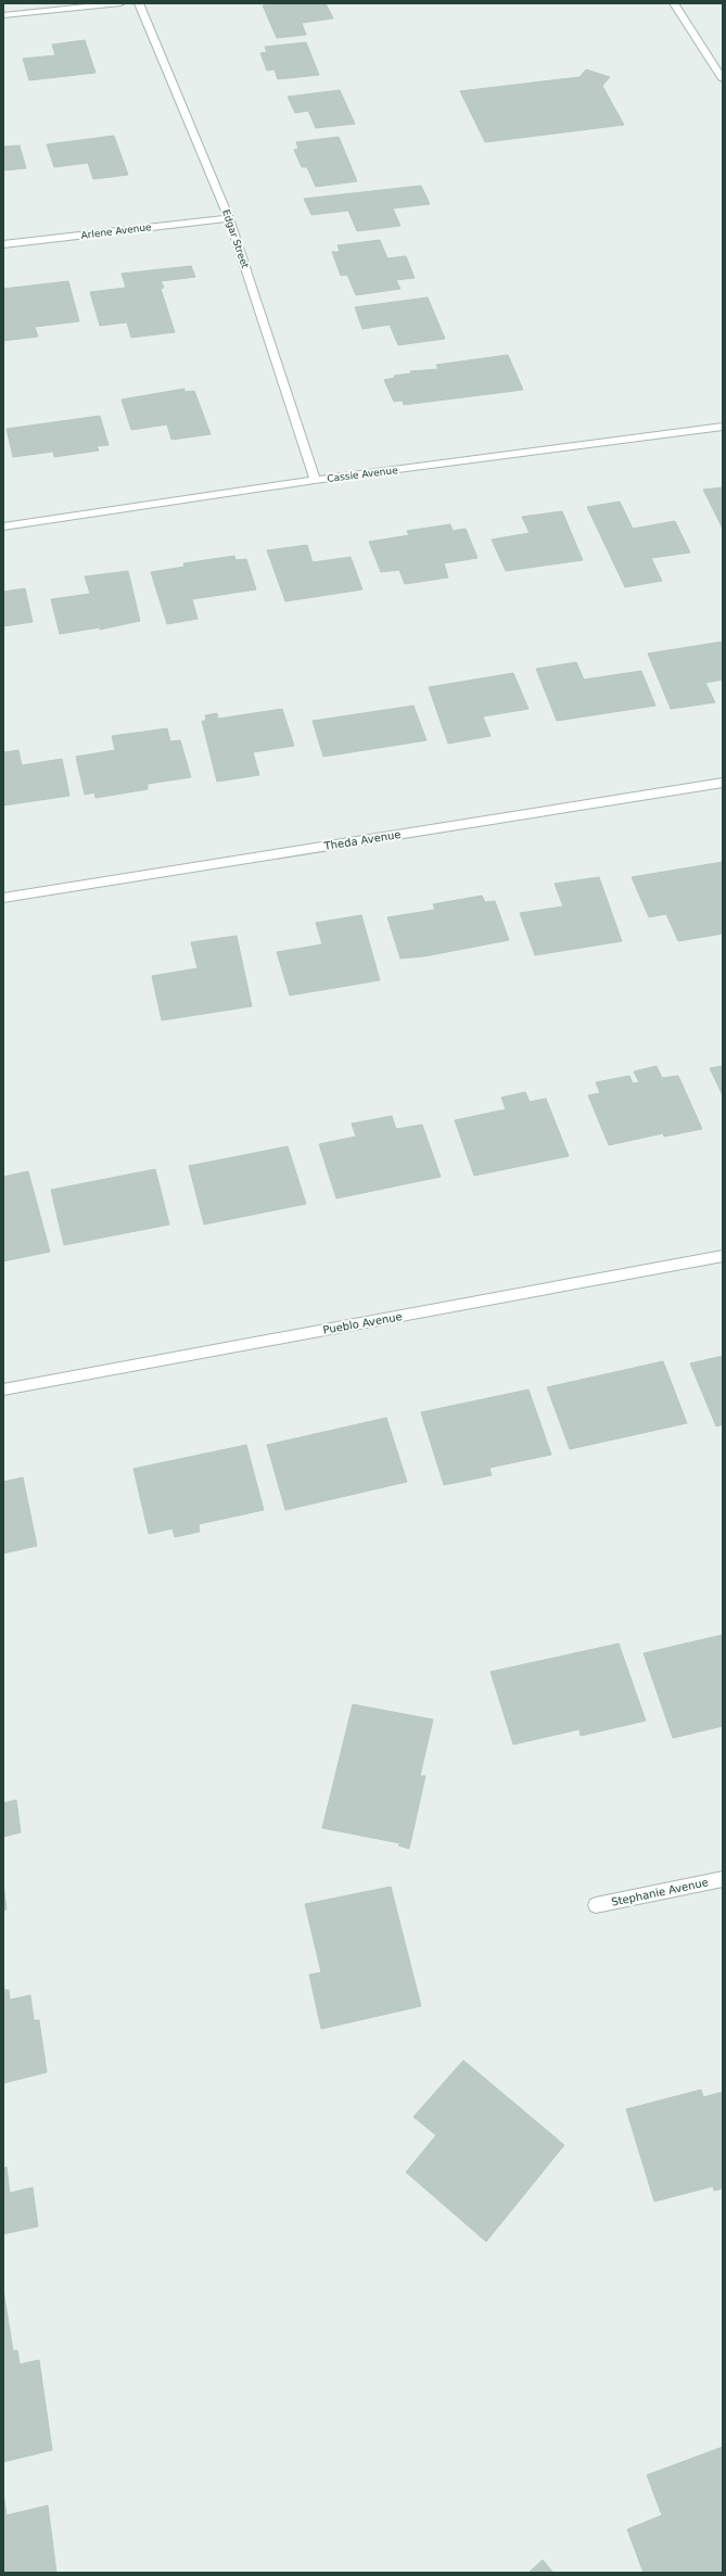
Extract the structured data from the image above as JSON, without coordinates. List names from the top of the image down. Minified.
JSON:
{"streets":{"street":["Arlene Avenue","Edgar Street","Cassie Avenue","Theda Avenue","Pueblo Avenue","Stephanie Avenue"]},"crossings":[["Arlene Avenue","Edgar Street"],["Edgar Street","Cassie Avenue"]]}
